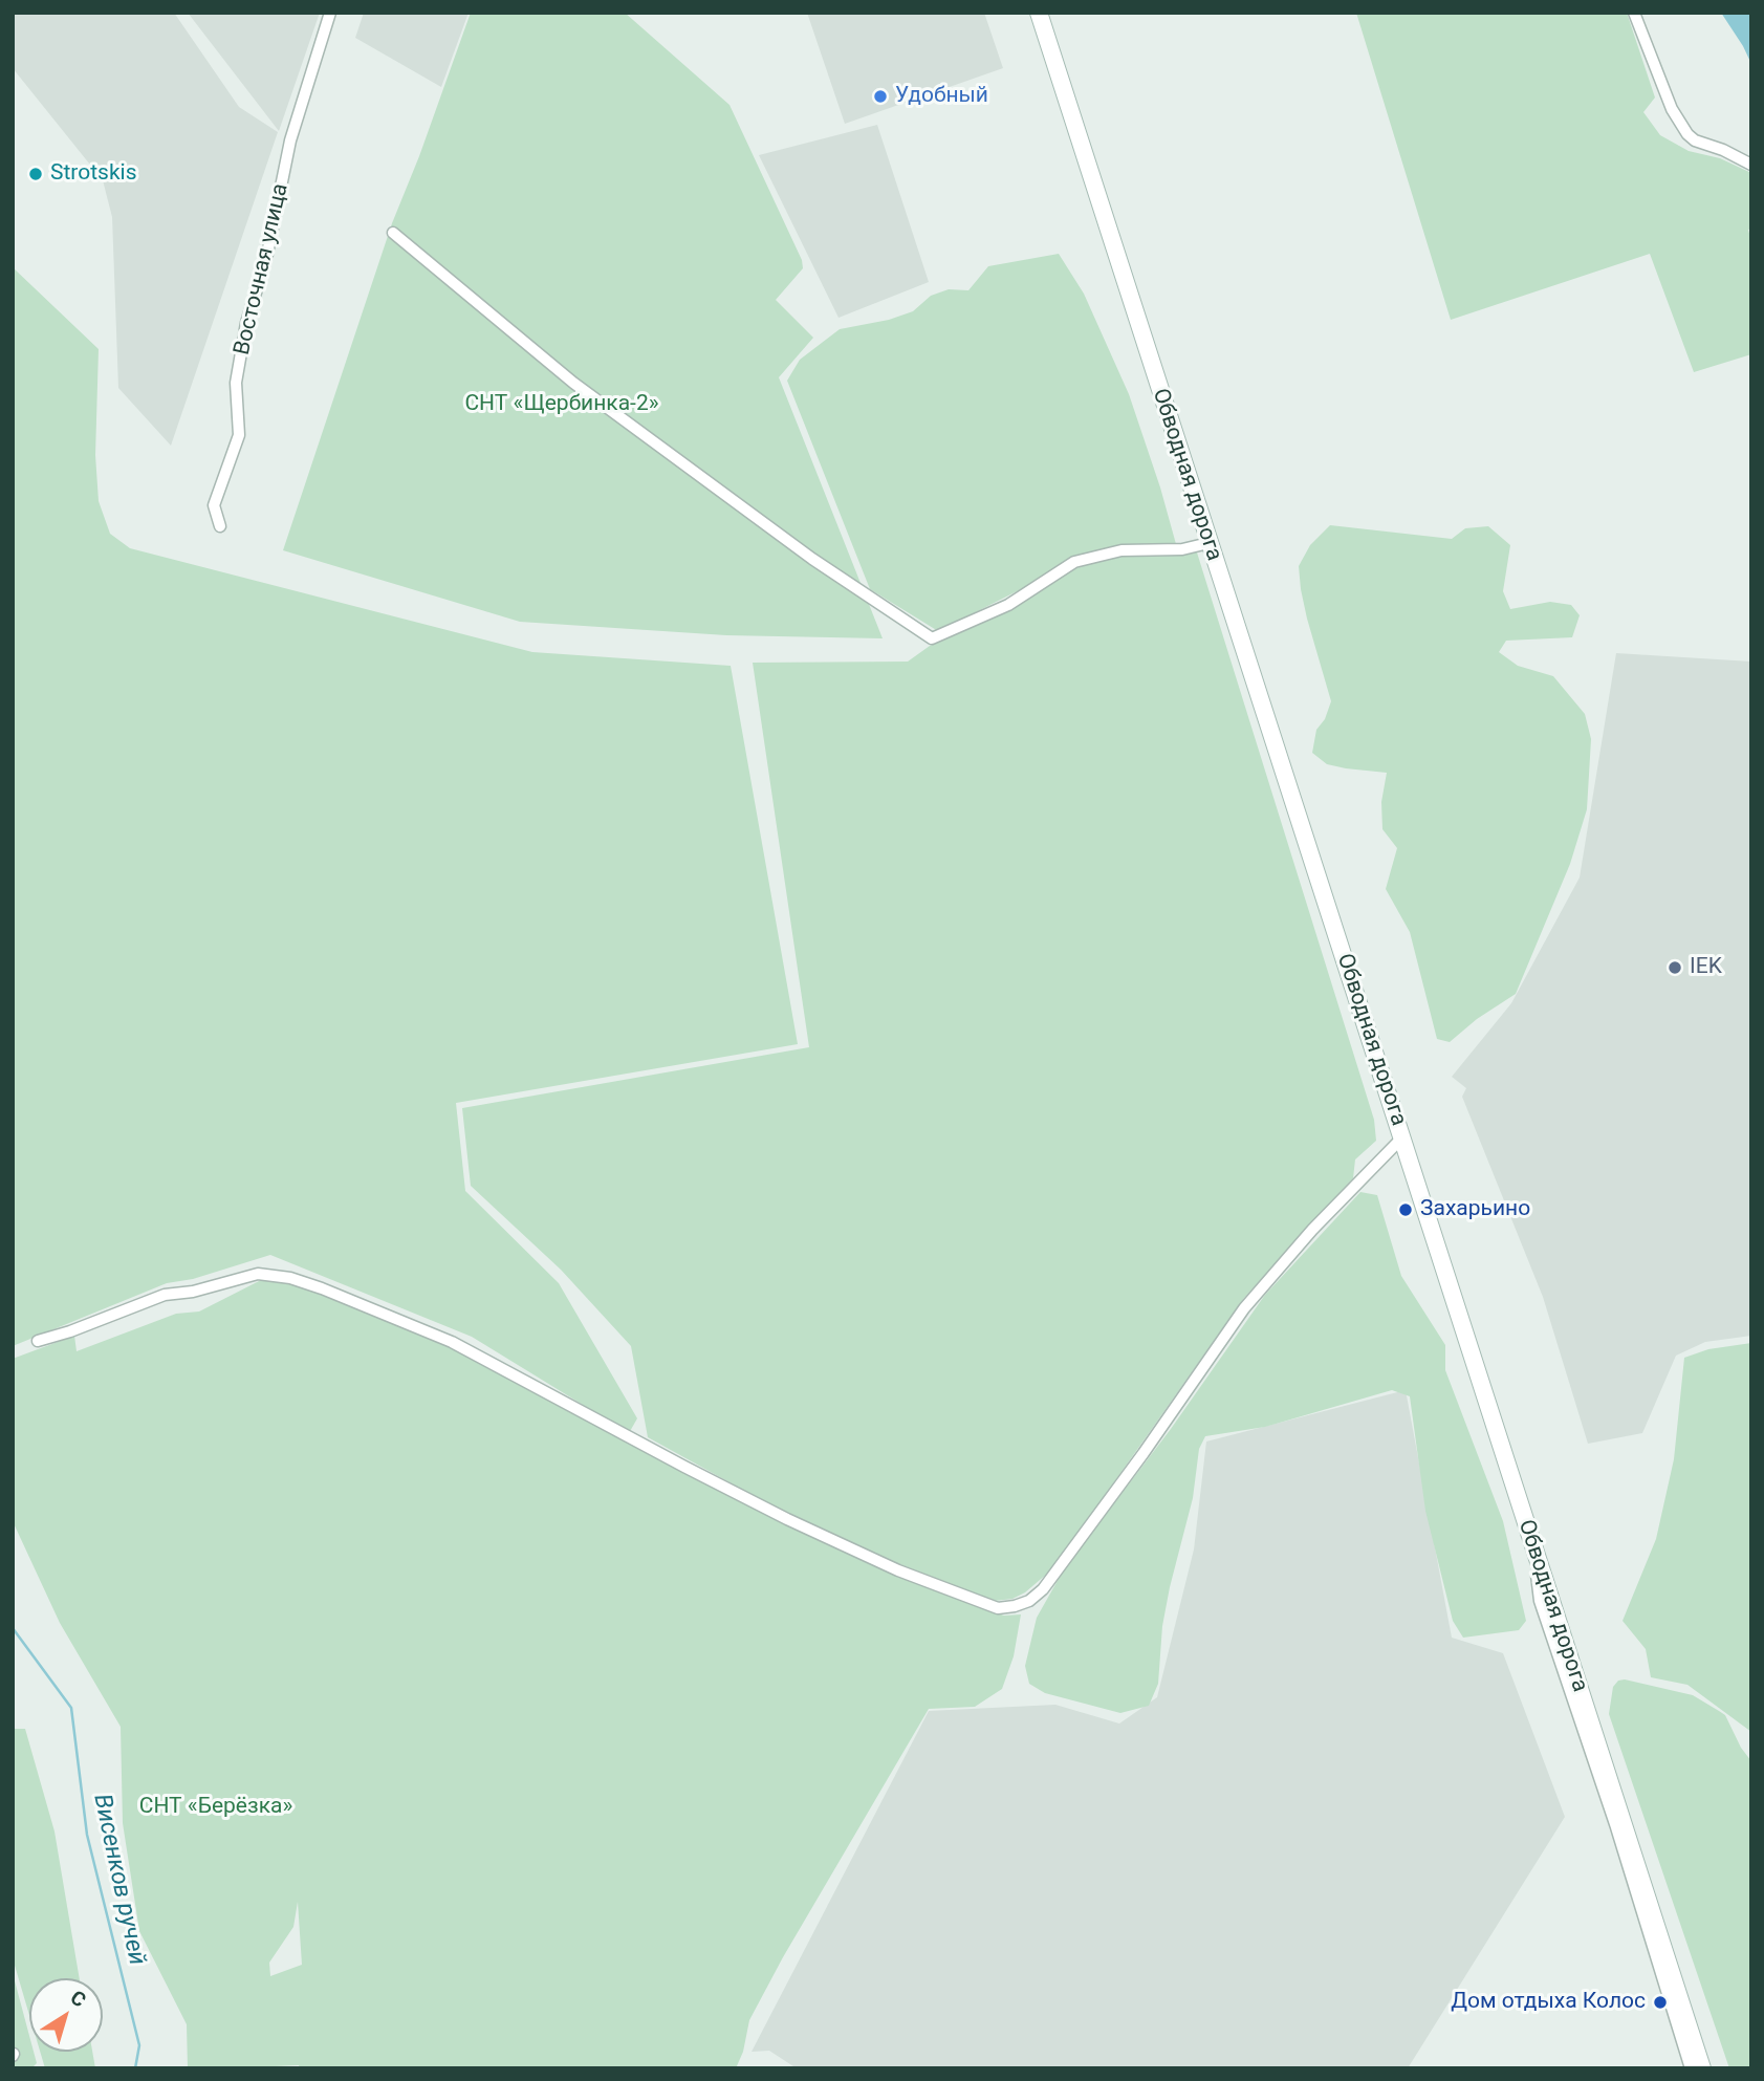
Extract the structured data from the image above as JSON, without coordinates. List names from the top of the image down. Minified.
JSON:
{"streets":{"main road":["Обводная дорога"],"street":["Восточная улица"]},"water":["Висенков ручей"],"parks":["СНТ «Щербинка-2»","СНТ «Берёзка»"],"places":["Удобный","Strotskis","IEK","Захарьино","Дом отдыха Колос"],"north":"top right"}
